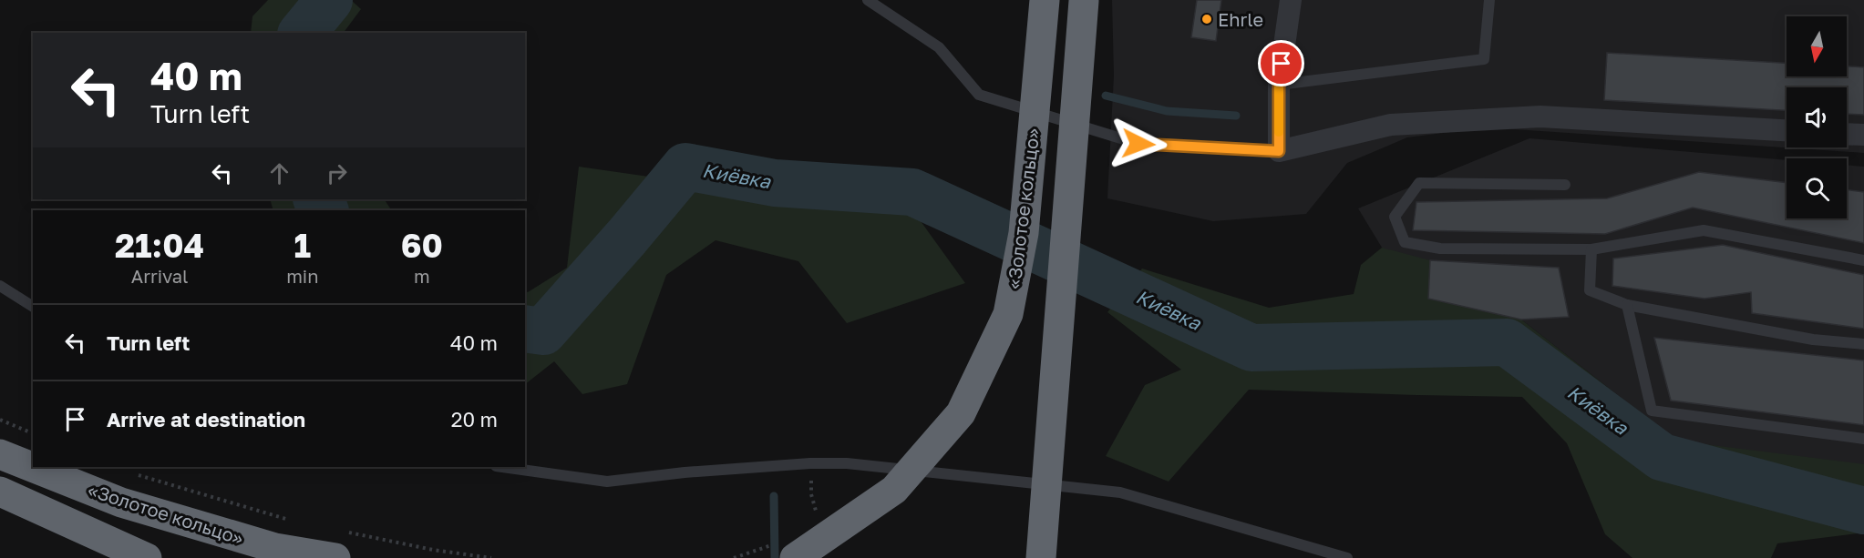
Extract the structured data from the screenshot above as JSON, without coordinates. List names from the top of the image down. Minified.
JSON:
{"streets":{"highway":["«Золотое кольцо»"]},"water":["Киёвка"],"places":["Ehrle"],"north":"bottom","page":{"turn":["40 m","Turn left"],"eta":["21:04","Arrival","1","min","60","m"],"list":[{"name":"Turn left","value":"40 m"},{"name":"Arrive at destination","value":"20 m"}]}}
